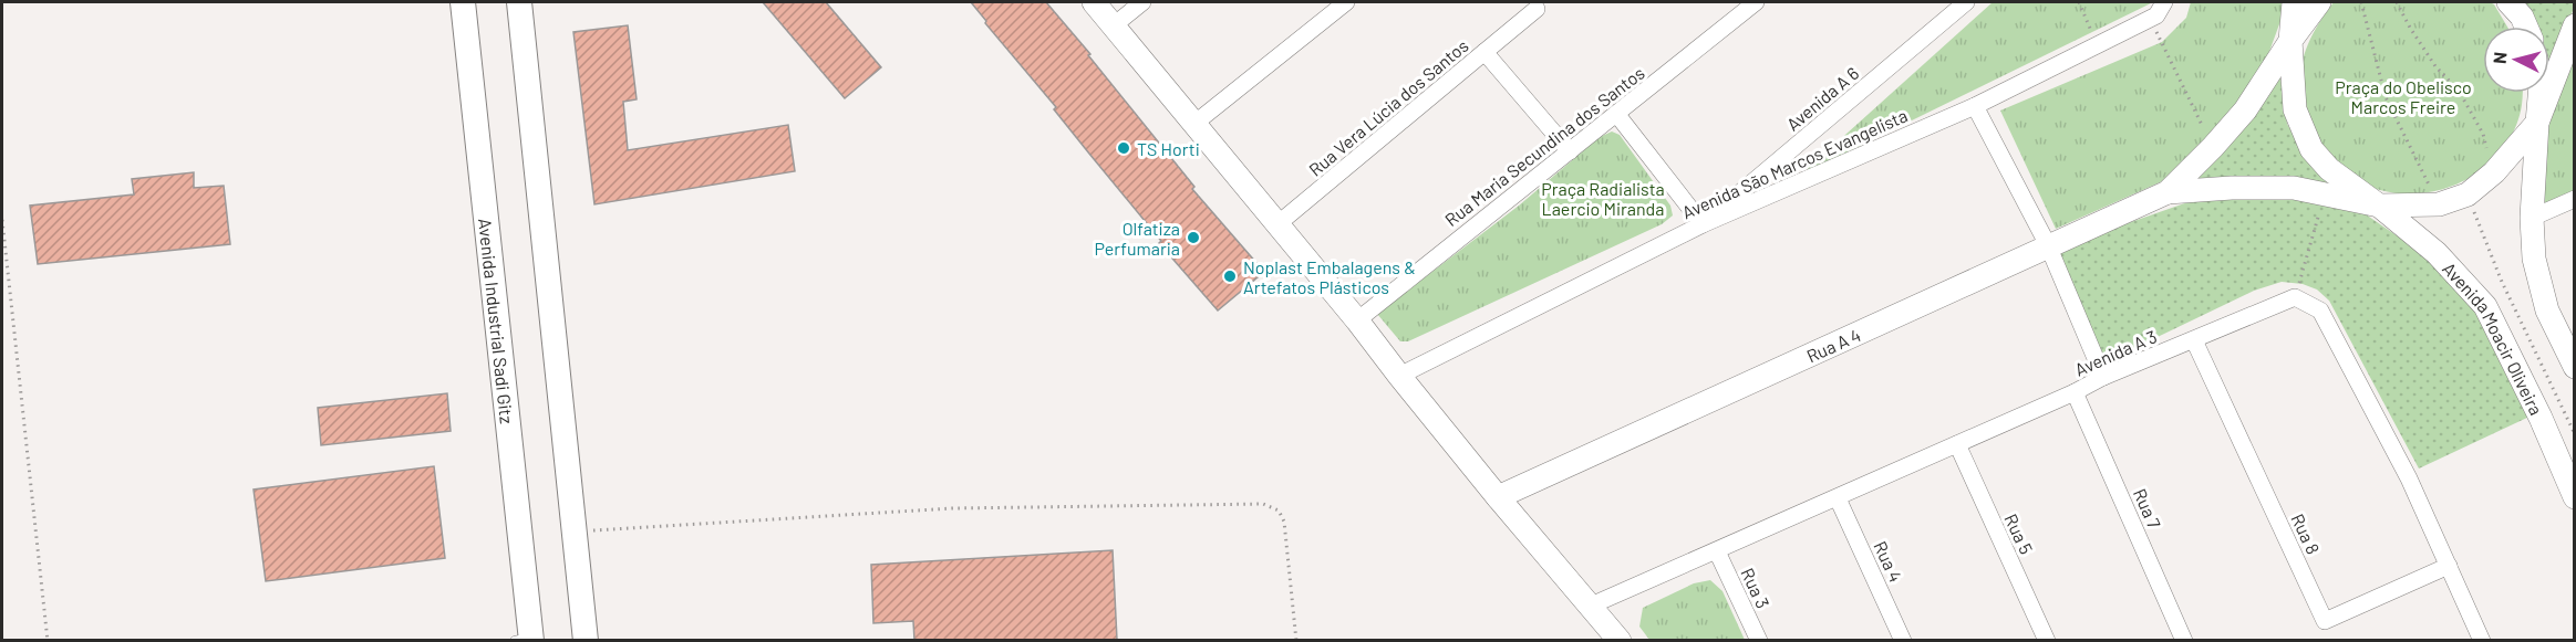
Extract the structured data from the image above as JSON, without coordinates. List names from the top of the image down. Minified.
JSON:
{"streets":{"main road":["Avenida Industrial Sadi Gitz"],"street":["Avenida A 6","Rua Vera Lúcia dos Santos","Rua Maria Secundina dos Santos","Avenida São Marcos Evangelista","Avenida Moacir Oliveira","Rua A 4","Avenida A 3","Rua 7","Rua 5","Rua 8","Rua 4","Rua 3"]},"crossings":[["Avenida A 6","Avenida São Marcos Evangelista"],["Rua Vera Lúcia dos Santos","Rua Maria Secundina dos Santos"],["Avenida Moacir Oliveira","Rua A 4"],["Avenida A 3","Rua 7"],["Avenida A 3","Rua 5"],["Avenida A 3","Rua 8"],["Avenida A 3","Rua 4"],["Avenida A 3","Rua 3"]],"parks":["Praça do Obelisco Marcos Freire","Praça Radialista Laercio Miranda"],"places":["TS Horti","Olfatiza Perfumaria","Noplast Embalagens & Artefatos Plásticos"],"north":"left"}
